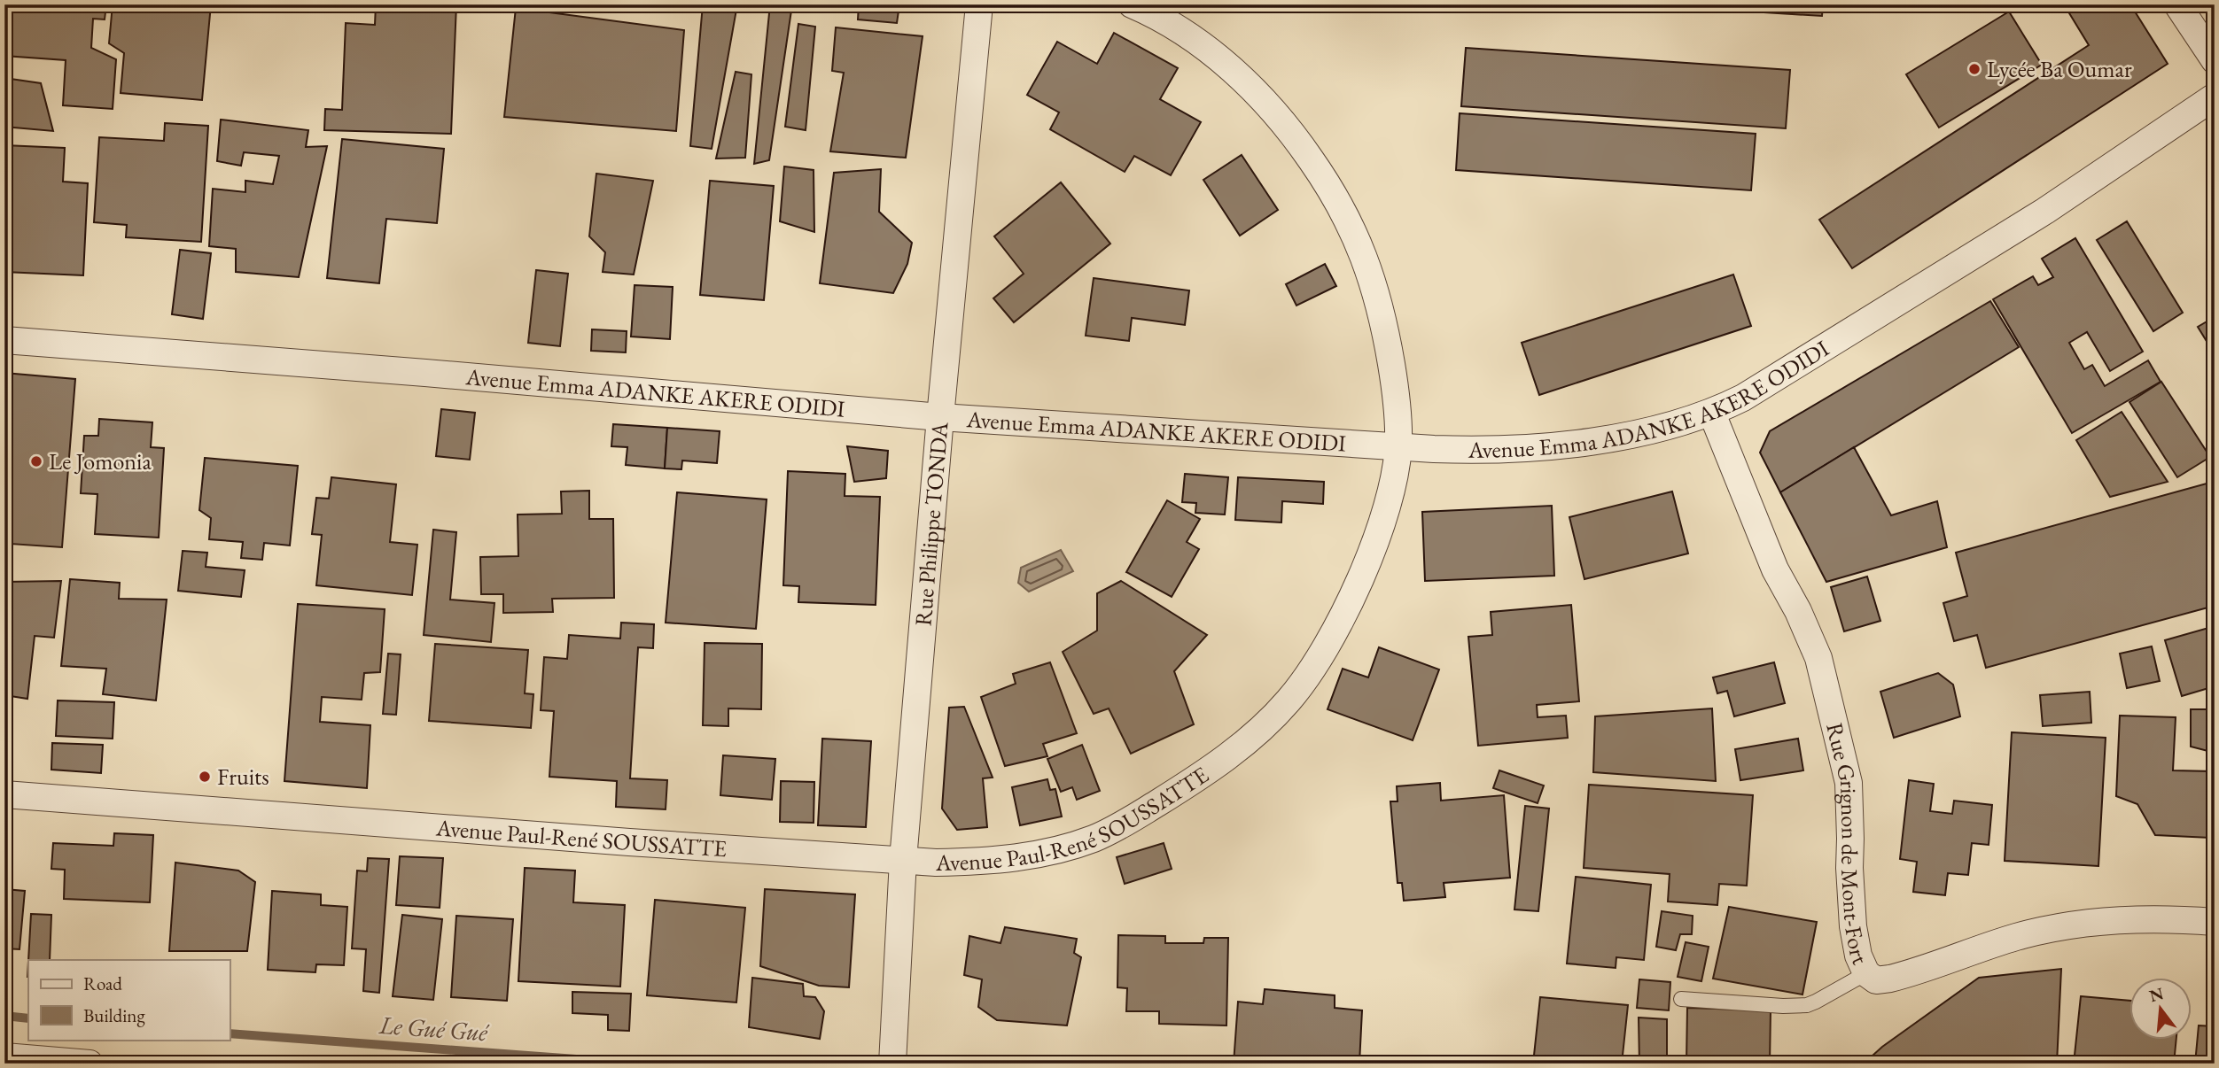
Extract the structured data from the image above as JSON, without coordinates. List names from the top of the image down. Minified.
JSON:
{"streets":{"street":["Avenue Emma ADANKE AKERE ODIDI","Rue Philippe TONDA","Avenue Paul-René SOUSSATTE","Rue Grignon de Mont-Fort"]},"crossings":[["Avenue Emma ADANKE AKERE ODIDI","Rue Philippe TONDA"],["Avenue Emma ADANKE AKERE ODIDI","Avenue Paul-René SOUSSATTE"],["Avenue Emma ADANKE AKERE ODIDI","Rue Grignon de Mont-Fort"],["Rue Philippe TONDA","Avenue Paul-René SOUSSATTE"]],"water":["Le Gué Gué"],"places":["Lycée Ba Oumar","Le Jomonia","Fruits"],"legend":["Road","Building"],"north":"top"}
